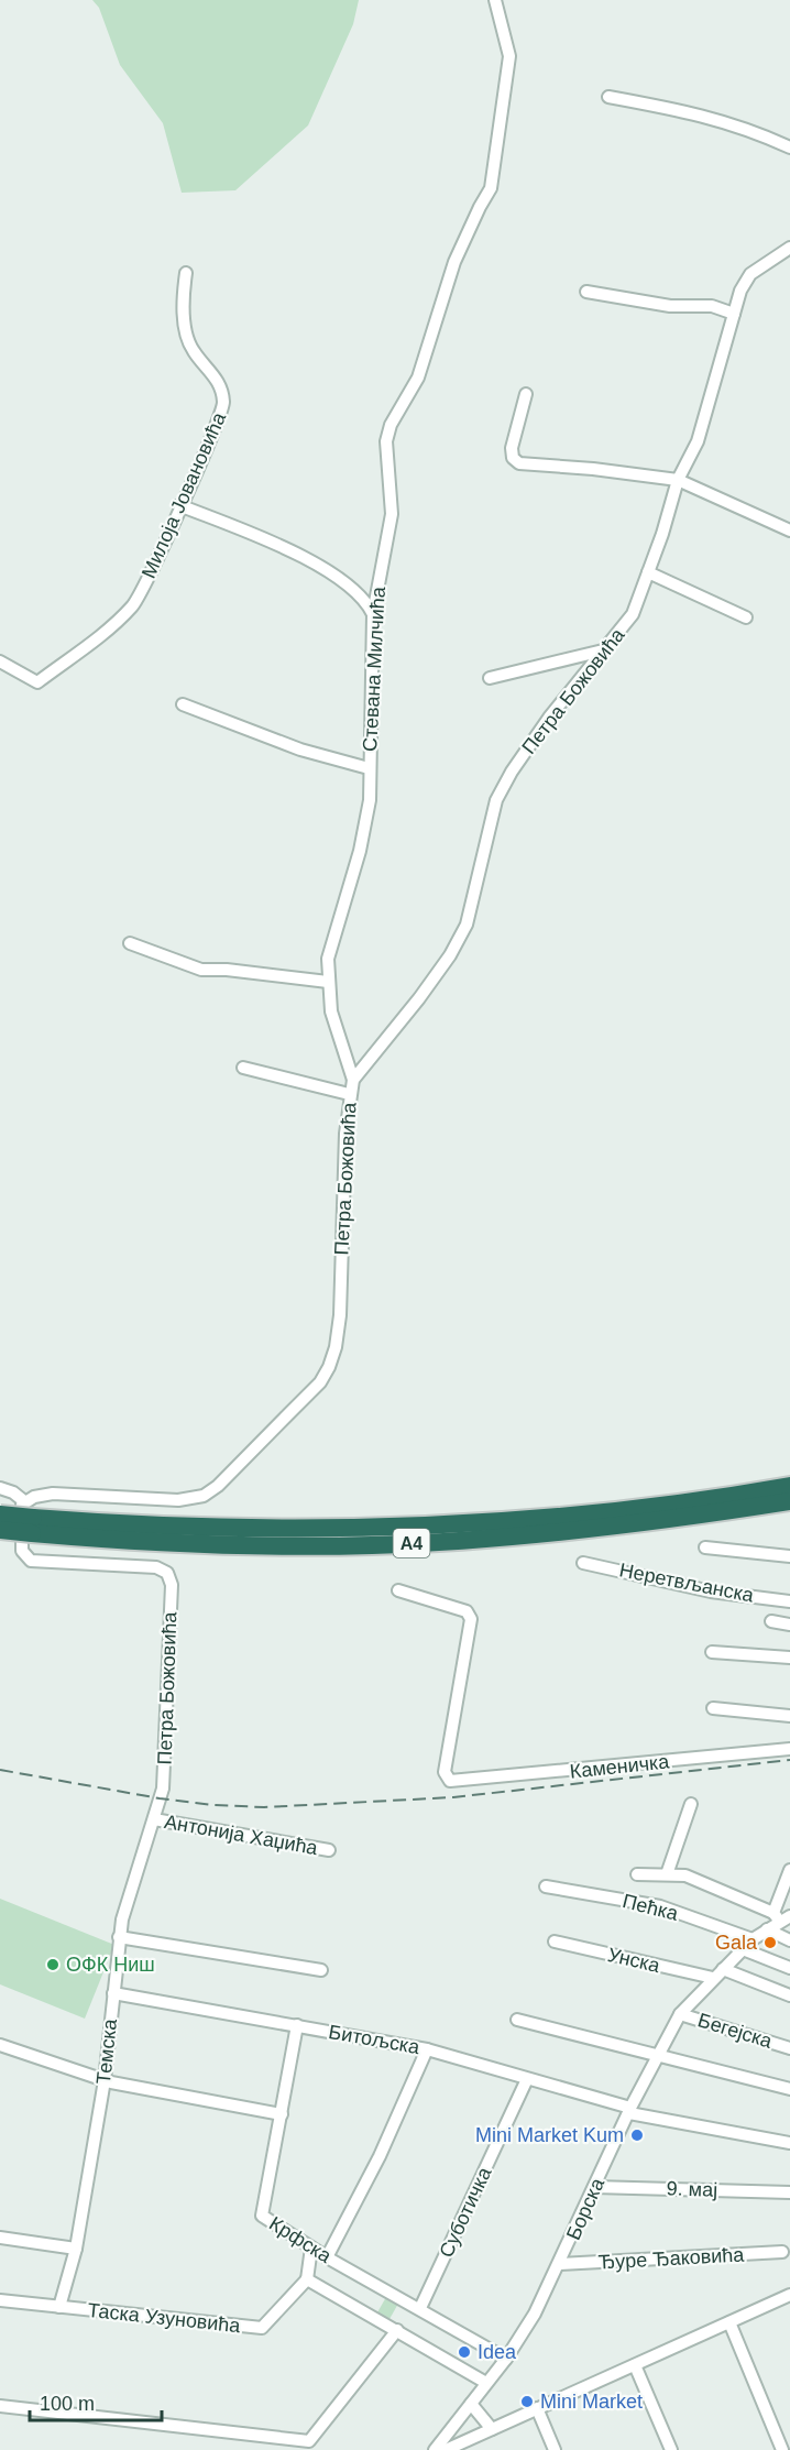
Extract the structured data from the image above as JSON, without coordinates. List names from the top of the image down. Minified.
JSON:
{"streets":{"highway":["A4"],"street":["Милоја Јовановића","Стевана Милчића","Петра Божовића","Неретвљанска","Каменичка","Антонија Хаџића","Пећка","Унска","Бегејска","Битољска","Темска","9. мај","Борска","Суботичка","Крфска","Ђуре Ђаковића","Таска Узуновића"]},"crossings":[["Стевана Милчића","Петра Божовића"],["Петра Божовића","A4"],["Петра Божовића","Темска"],["Антонија Хаџића","Темска"],["Пећка","Борска"],["Унска","Борска"],["Бегејска","Борска"],["Битољска","Темска"],["Битољска","Борска"],["Битољска","Суботичка"],["Битољска","Крфска"],["Темска","Таска Узуновића"],["9. мај","Борска"],["Борска","Крфска"],["Борска","Ђуре Ђаковића"],["Суботичка","Крфска"],["Крфска","Таска Узуновића"]],"places":["Gala","ОФК Ниш","Mini Market Kum","Idea","Mini Market"],"scale_bar":"100 m"}
